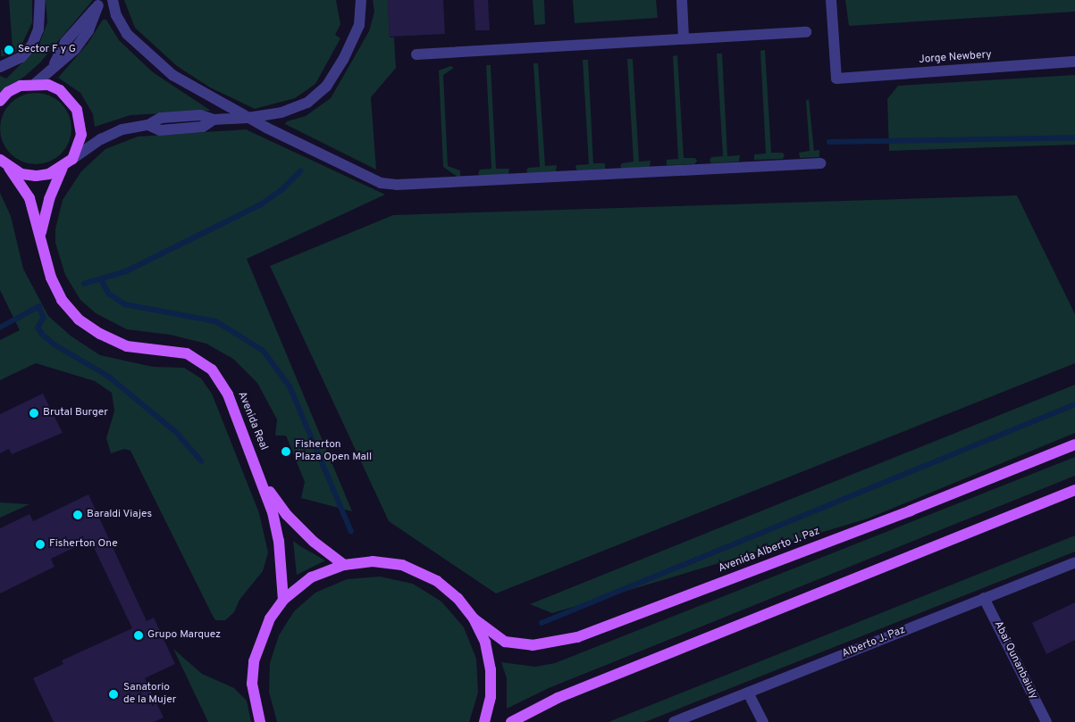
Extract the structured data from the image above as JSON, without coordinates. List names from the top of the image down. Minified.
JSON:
{"streets":{"main road":["Avenida Real","Avenida Alberto J. Paz"],"street":["Jorge Newbery","Alberto J. Paz","Abai Qunanbaiuly"]},"crossings":[["Alberto J. Paz","Abai Qunanbaiuly"]],"places":["Sector F y G","Brutal Burger","Fisherton Plaza Open Mall","Baraldi Viajes","Fisherton One","Grupo Marquez","Sanatorio de la Mujer"]}
